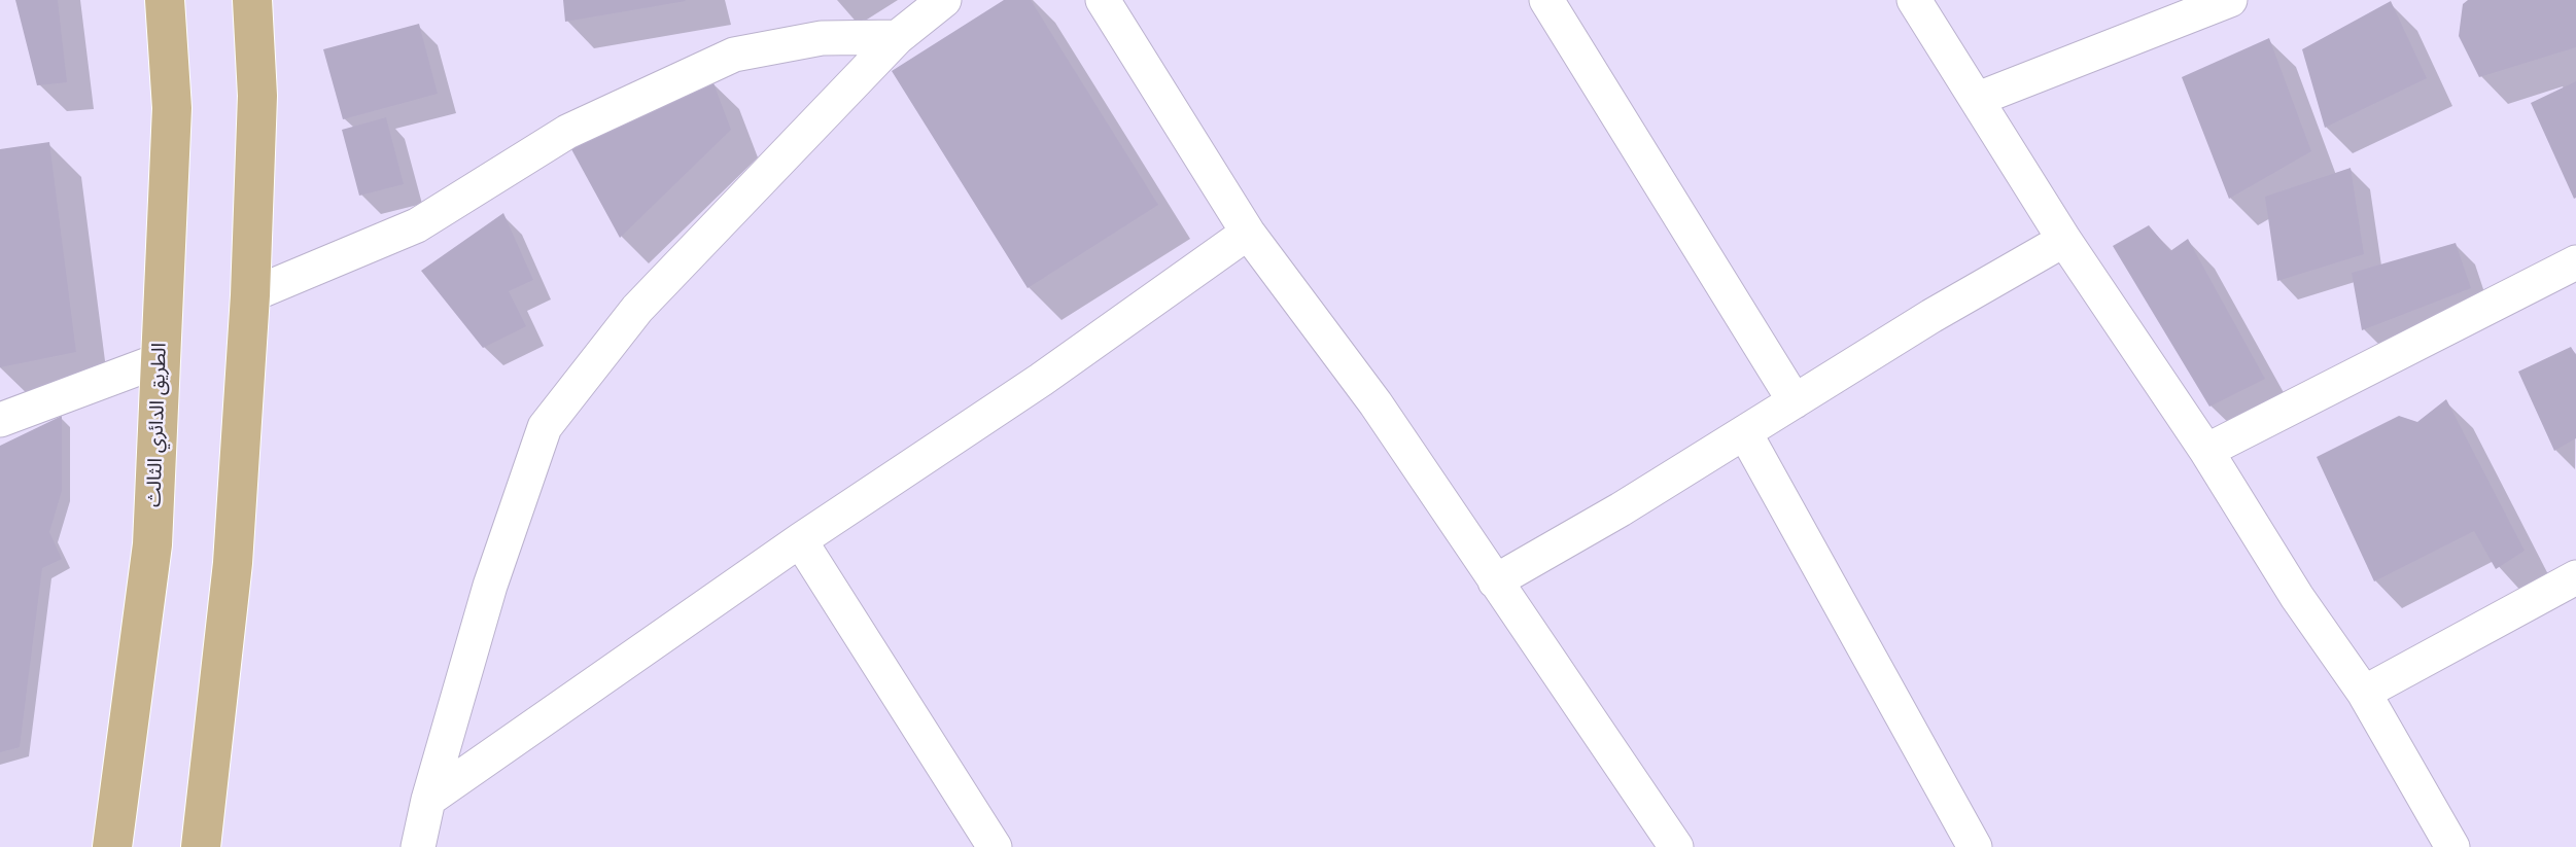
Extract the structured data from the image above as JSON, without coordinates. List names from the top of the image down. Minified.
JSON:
{"streets":{"main road":["الطريق الدائري الثالث"]}}
